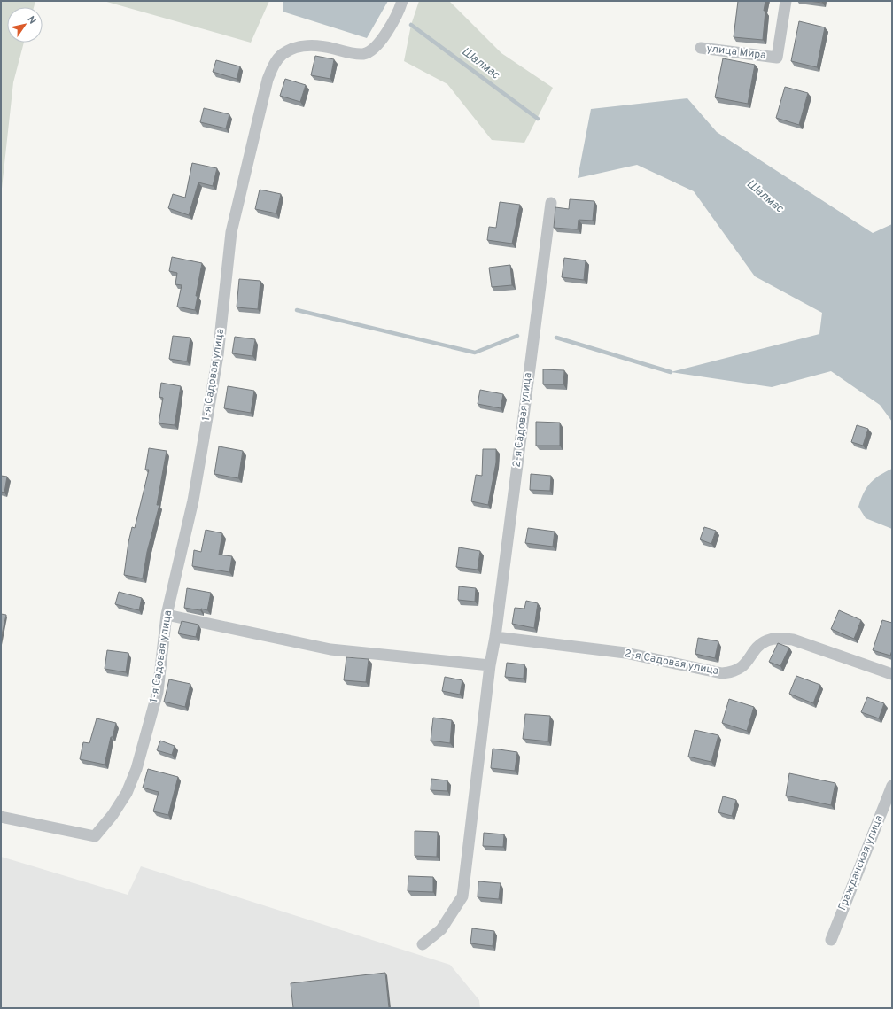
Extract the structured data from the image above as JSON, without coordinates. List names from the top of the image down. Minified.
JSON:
{"streets":{"street":["улица Мира","1-я Садовая улица","2-я Садовая улица","Гражданская улица"]},"water":["Шалмас"],"north":"top right"}
